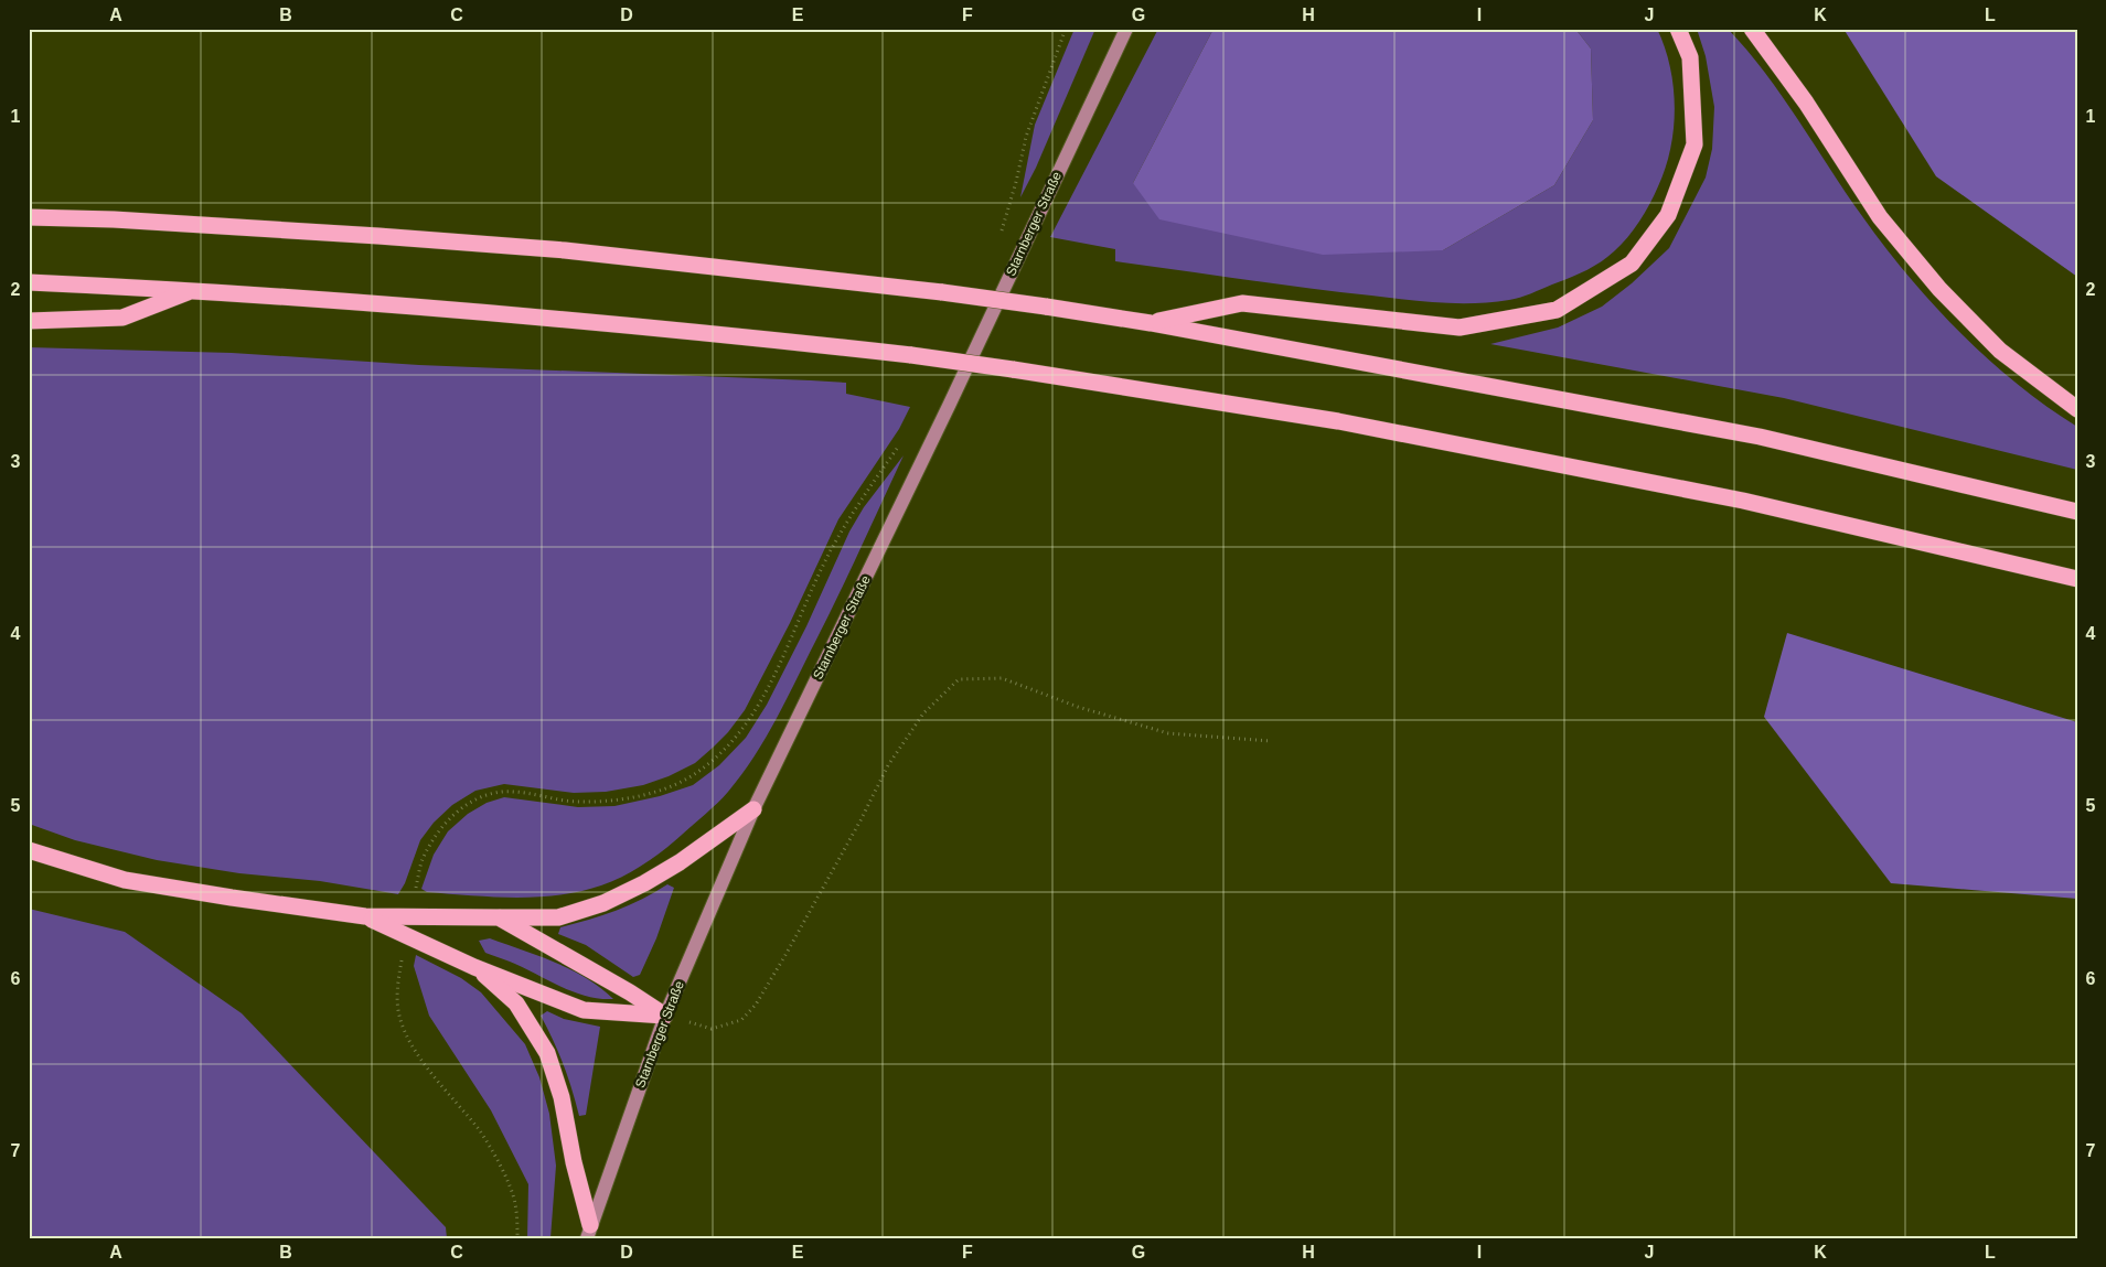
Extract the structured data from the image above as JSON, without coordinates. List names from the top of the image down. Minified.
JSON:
{"streets":{"main road":["Starnberger Straße"]},"grid":{"columns":["A","B","C","D","E","F","G","H","I","J","K","L"],"rows":["1","2","3","4","5","6","7"]}}
